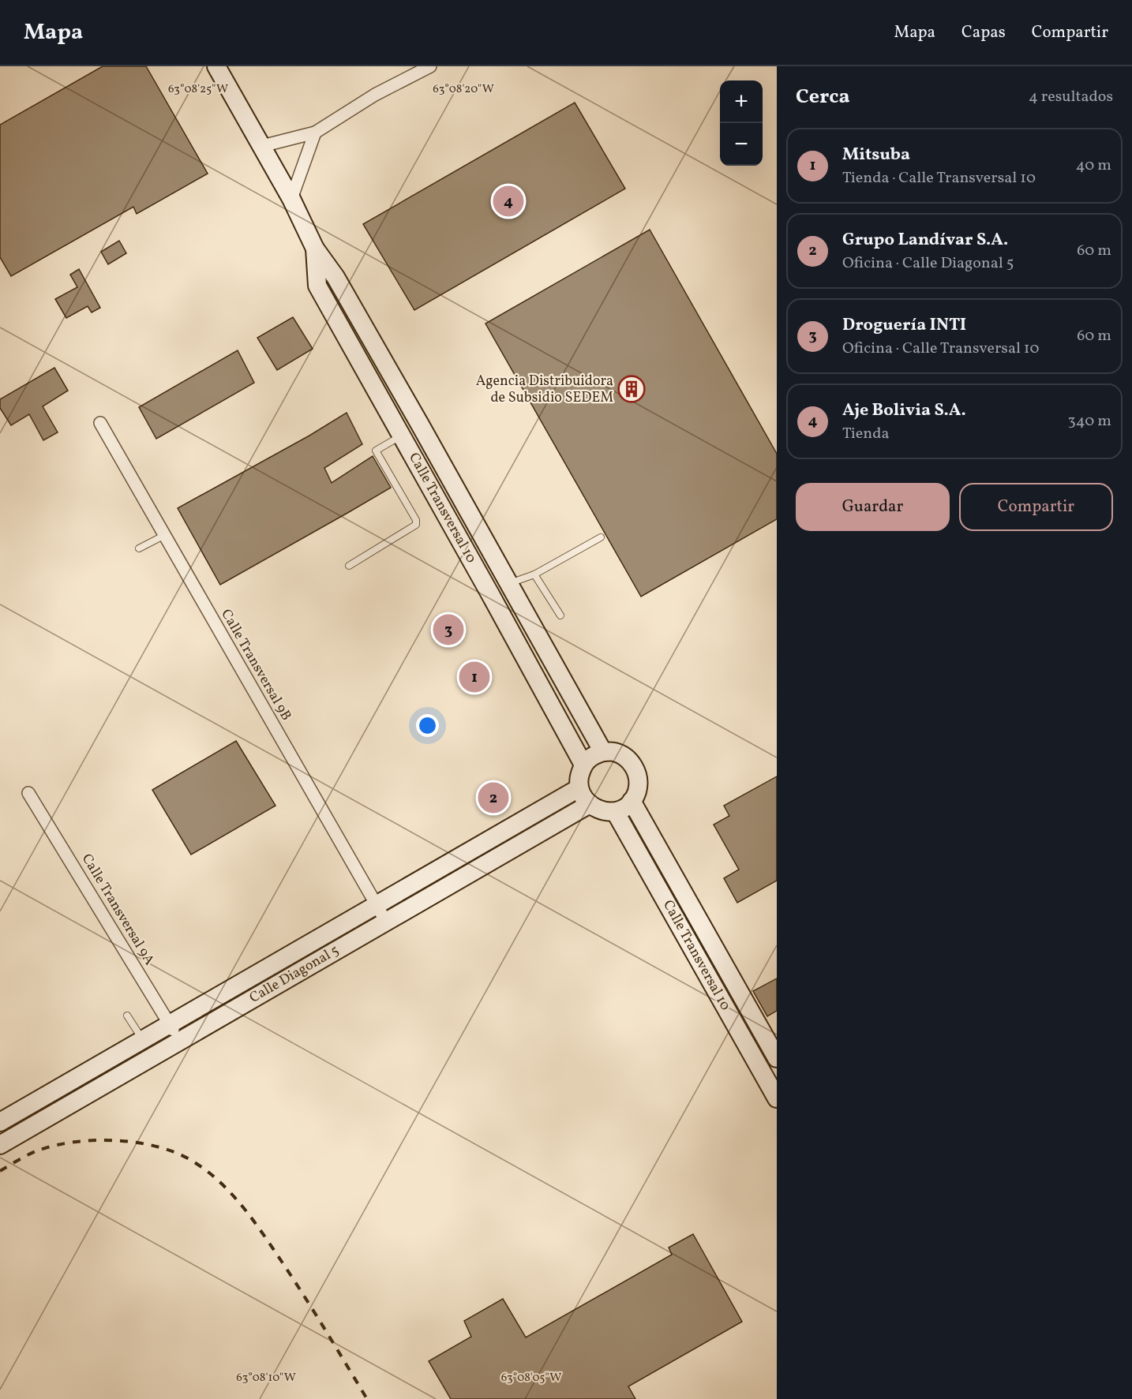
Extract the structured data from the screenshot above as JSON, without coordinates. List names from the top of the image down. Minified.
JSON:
{"streets":{"main road":["Calle Transversal 10","Calle Diagonal 5"],"street":["Calle Transversal 9B","Calle Transversal 9A"]},"crossings":[["Calle Transversal 10","Calle Diagonal 5"],["Calle Transversal 9B","Calle Diagonal 5"],["Calle Transversal 9A","Calle Diagonal 5"]],"places":{"building":["Agencia Distribuidora de Subsidio SEDEM"]},"page":{"header":"Mapa","nav":["Mapa","Capas","Compartir"],"heading":["Cerca","4 resultados"],"map_buttons":["+","−"],"list":[{"mark":"1","name":"Mitsuba","note":"Tienda · Calle Transversal 10","value":"40 m"},{"mark":"2","name":"Grupo Landívar S.A.","note":"Oficina · Calle Diagonal 5","value":"60 m"},{"mark":"3","name":"Droguería INTI","note":"Oficina · Calle Transversal 10","value":"60 m"},{"mark":"4","name":"Aje Bolivia S.A.","note":"Tienda","value":"340 m"}],"pins":["4","3","1","2"],"buttons":["Guardar","Compartir"]},"coordinates":["63°08'25\"W","63°08'20\"W","63°08'10\"W","63°08'05\"W"]}
